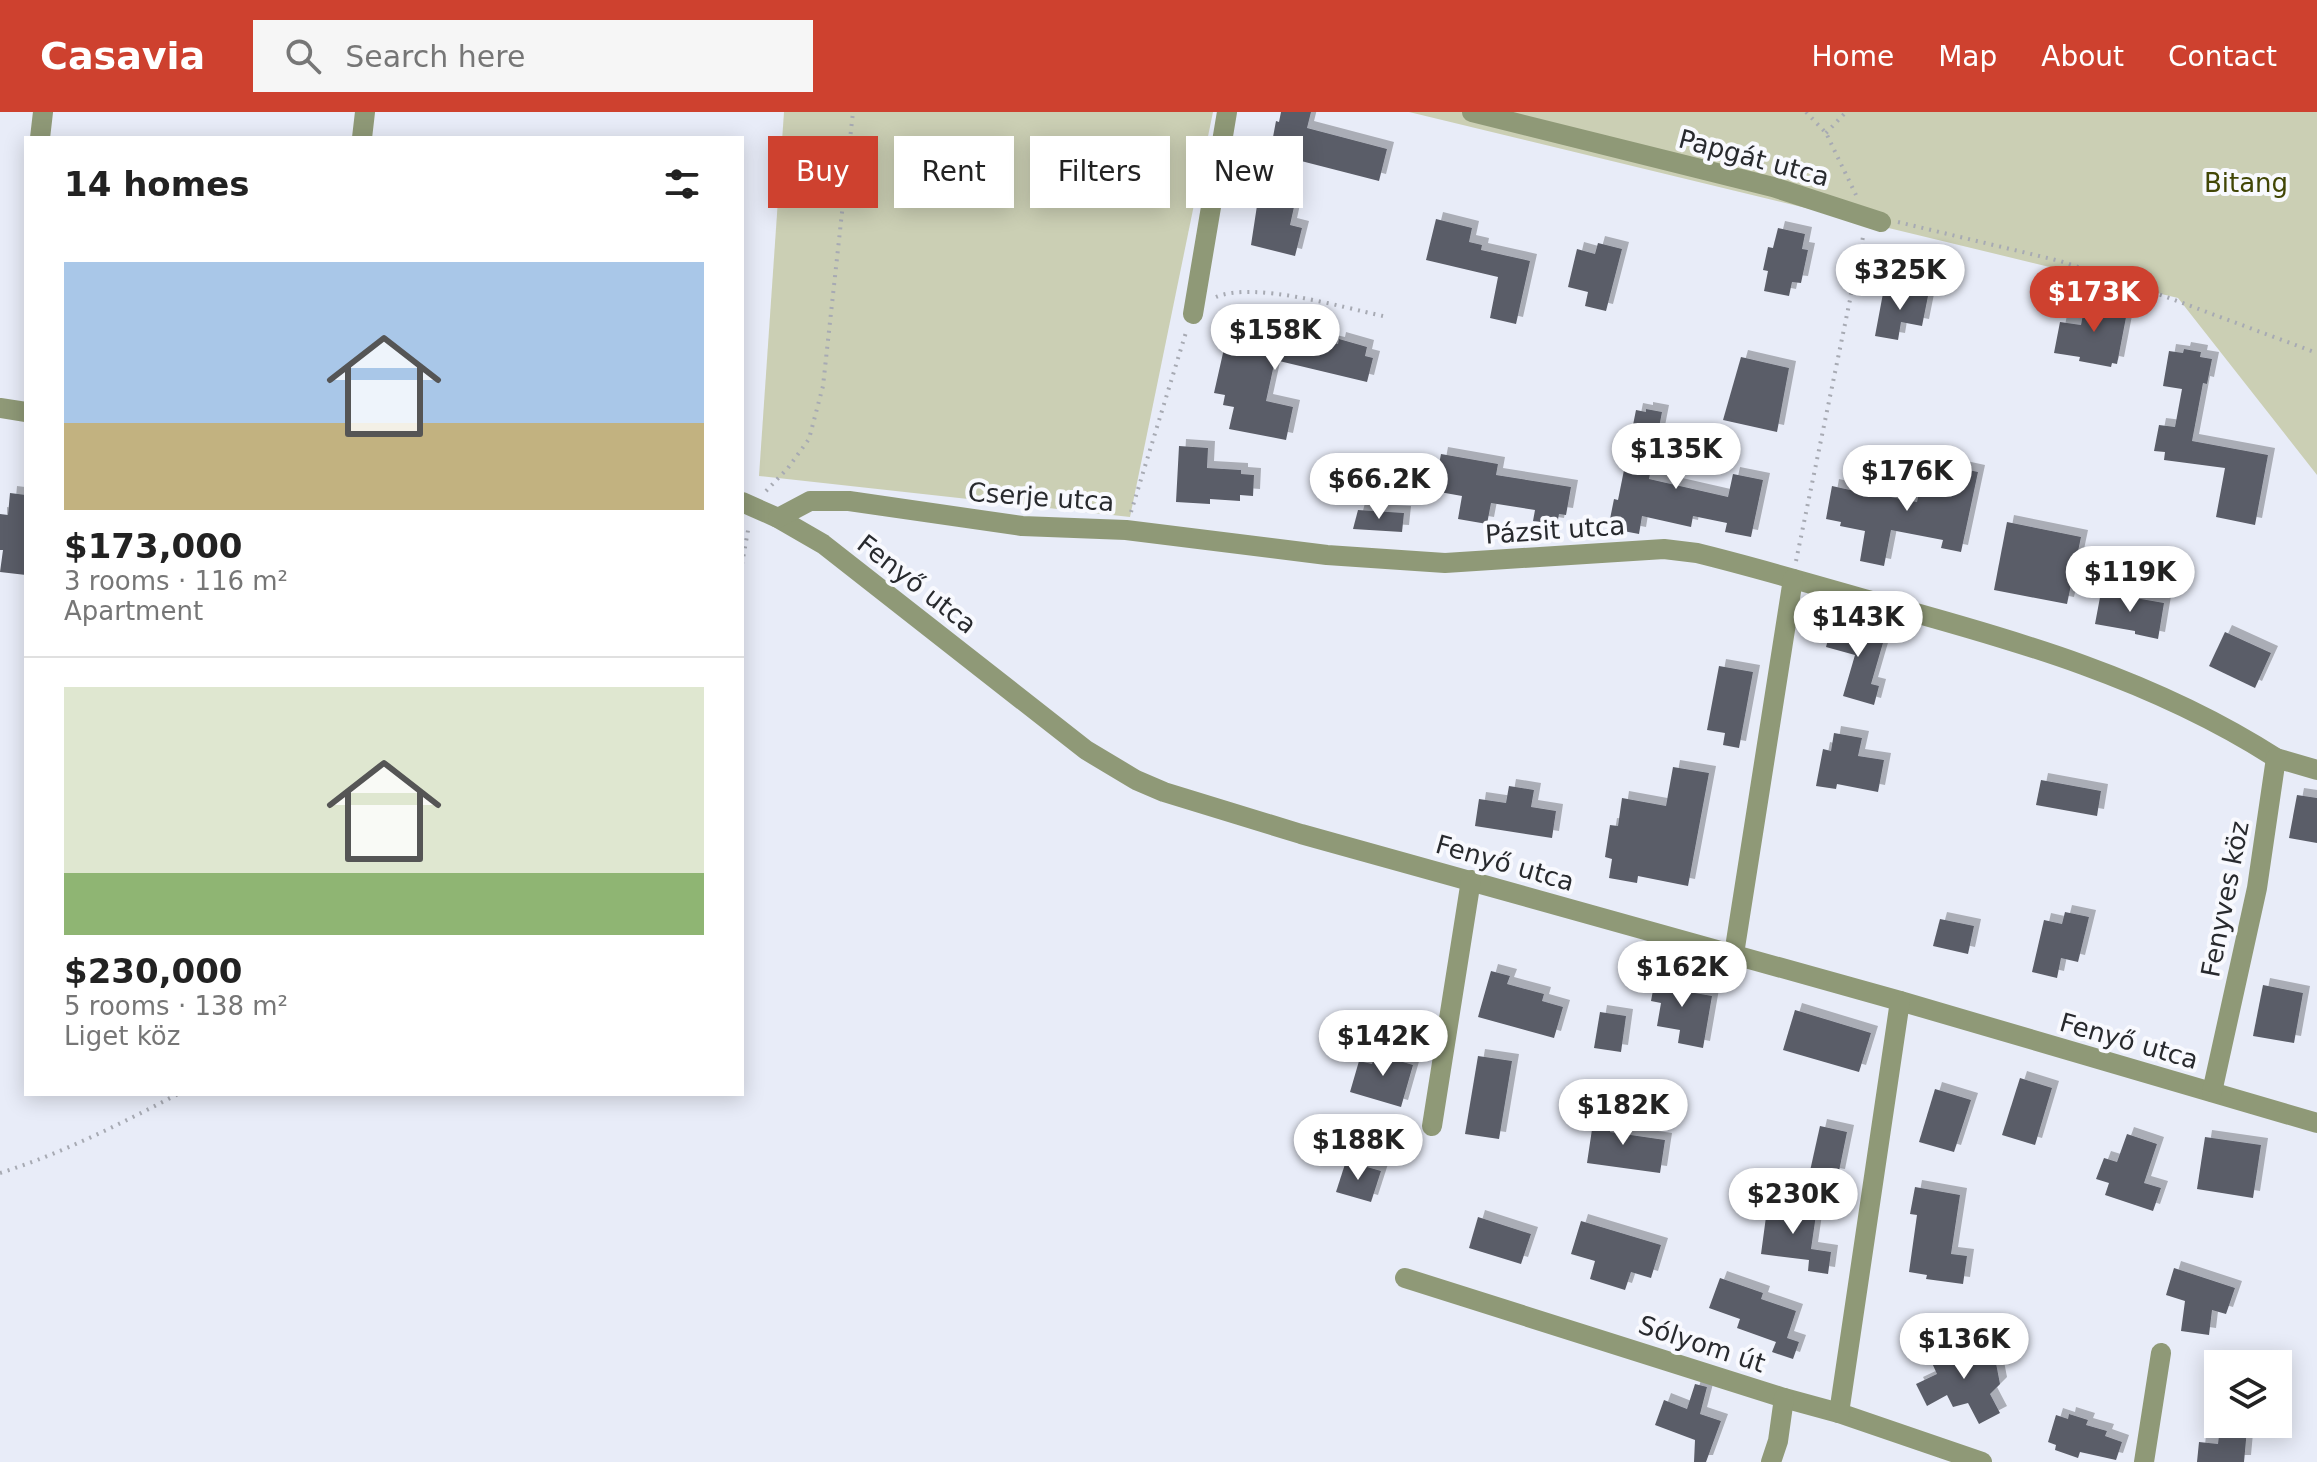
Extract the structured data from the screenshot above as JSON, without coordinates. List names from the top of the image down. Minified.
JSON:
{"streets":{"street":["Papgát utca","Cserje utca","Pázsit utca","Fenyő utca","Fenyves köz","Sólyom út"]},"crossings":[["Cserje utca","Pázsit utca"],["Cserje utca","Fenyő utca"],["Pázsit utca","Fenyves köz"],["Fenyő utca","Fenyves köz"]],"parks":["Bitang"],"page":{"header":"Casavia","search":"Search here","nav":["Home","Map","About","Contact"],"chip":["Buy","Rent","Filters","New"],"heading":"14 homes","list":[{"name":"$173,000","note":"3 rooms · 116 m² · Apartment"},{"name":"$230,000","note":"5 rooms · 138 m² · Liget köz"}],"price":["$325K","$173K","$158K","$135K","$176K","$66.2K","$119K","$143K","$162K","$142K","$182K","$188K","$230K","$136K"]}}
